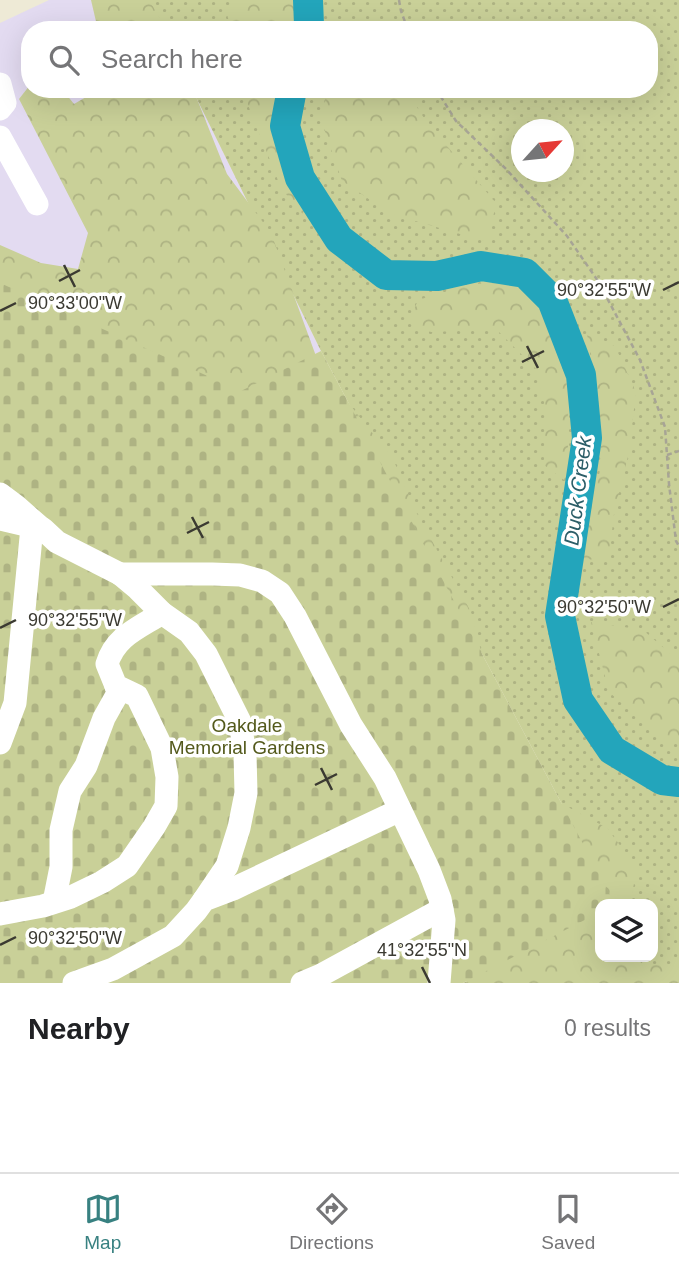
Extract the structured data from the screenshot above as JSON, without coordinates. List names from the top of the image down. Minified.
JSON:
{"water":["Duck Creek"],"parks":["Oakdale Memorial Gardens"],"north":"top right","page":{"search":"Search here","heading":["Nearby","0 results"],"nav":["Map","Directions","Saved"]},"coordinates":["90°32'55\"W","90°33'00\"W","90°32'50\"W","41°32'55\"N"]}
